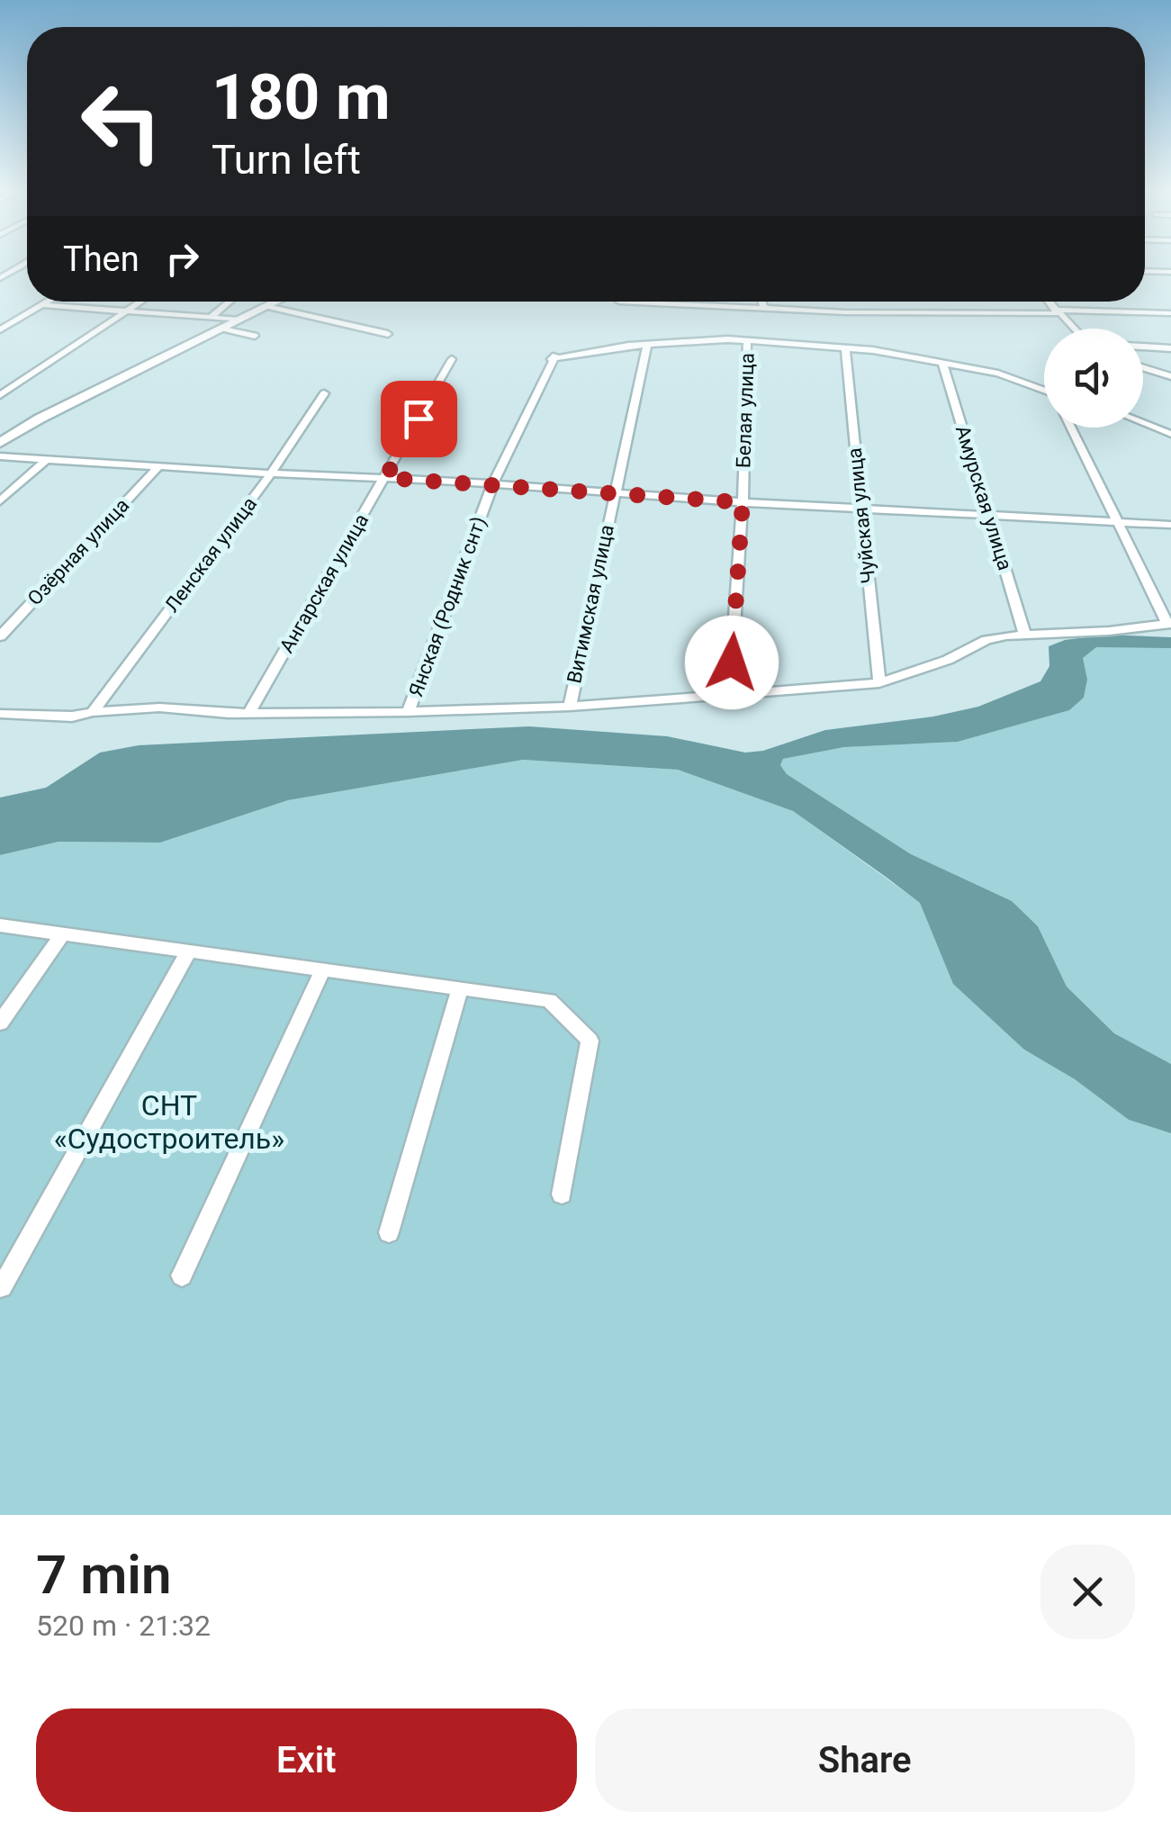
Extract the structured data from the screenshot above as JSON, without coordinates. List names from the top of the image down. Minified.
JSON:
{"streets":{"street":["Белая улица","Амурская улица","Чуйская улица","Озёрная улица","Ленская улица","Ангарская улица","Витимская улица","Янская (Родник снт)"]},"crossings":[["Витимская улица","Янская (Родник снт)"]],"parks":["СНТ «Судостроитель»"],"page":{"turn":["180 m","Turn left"],"then":"Then","heading":["7 min","520 m · 21:32"],"buttons":["Exit","Share"]}}
